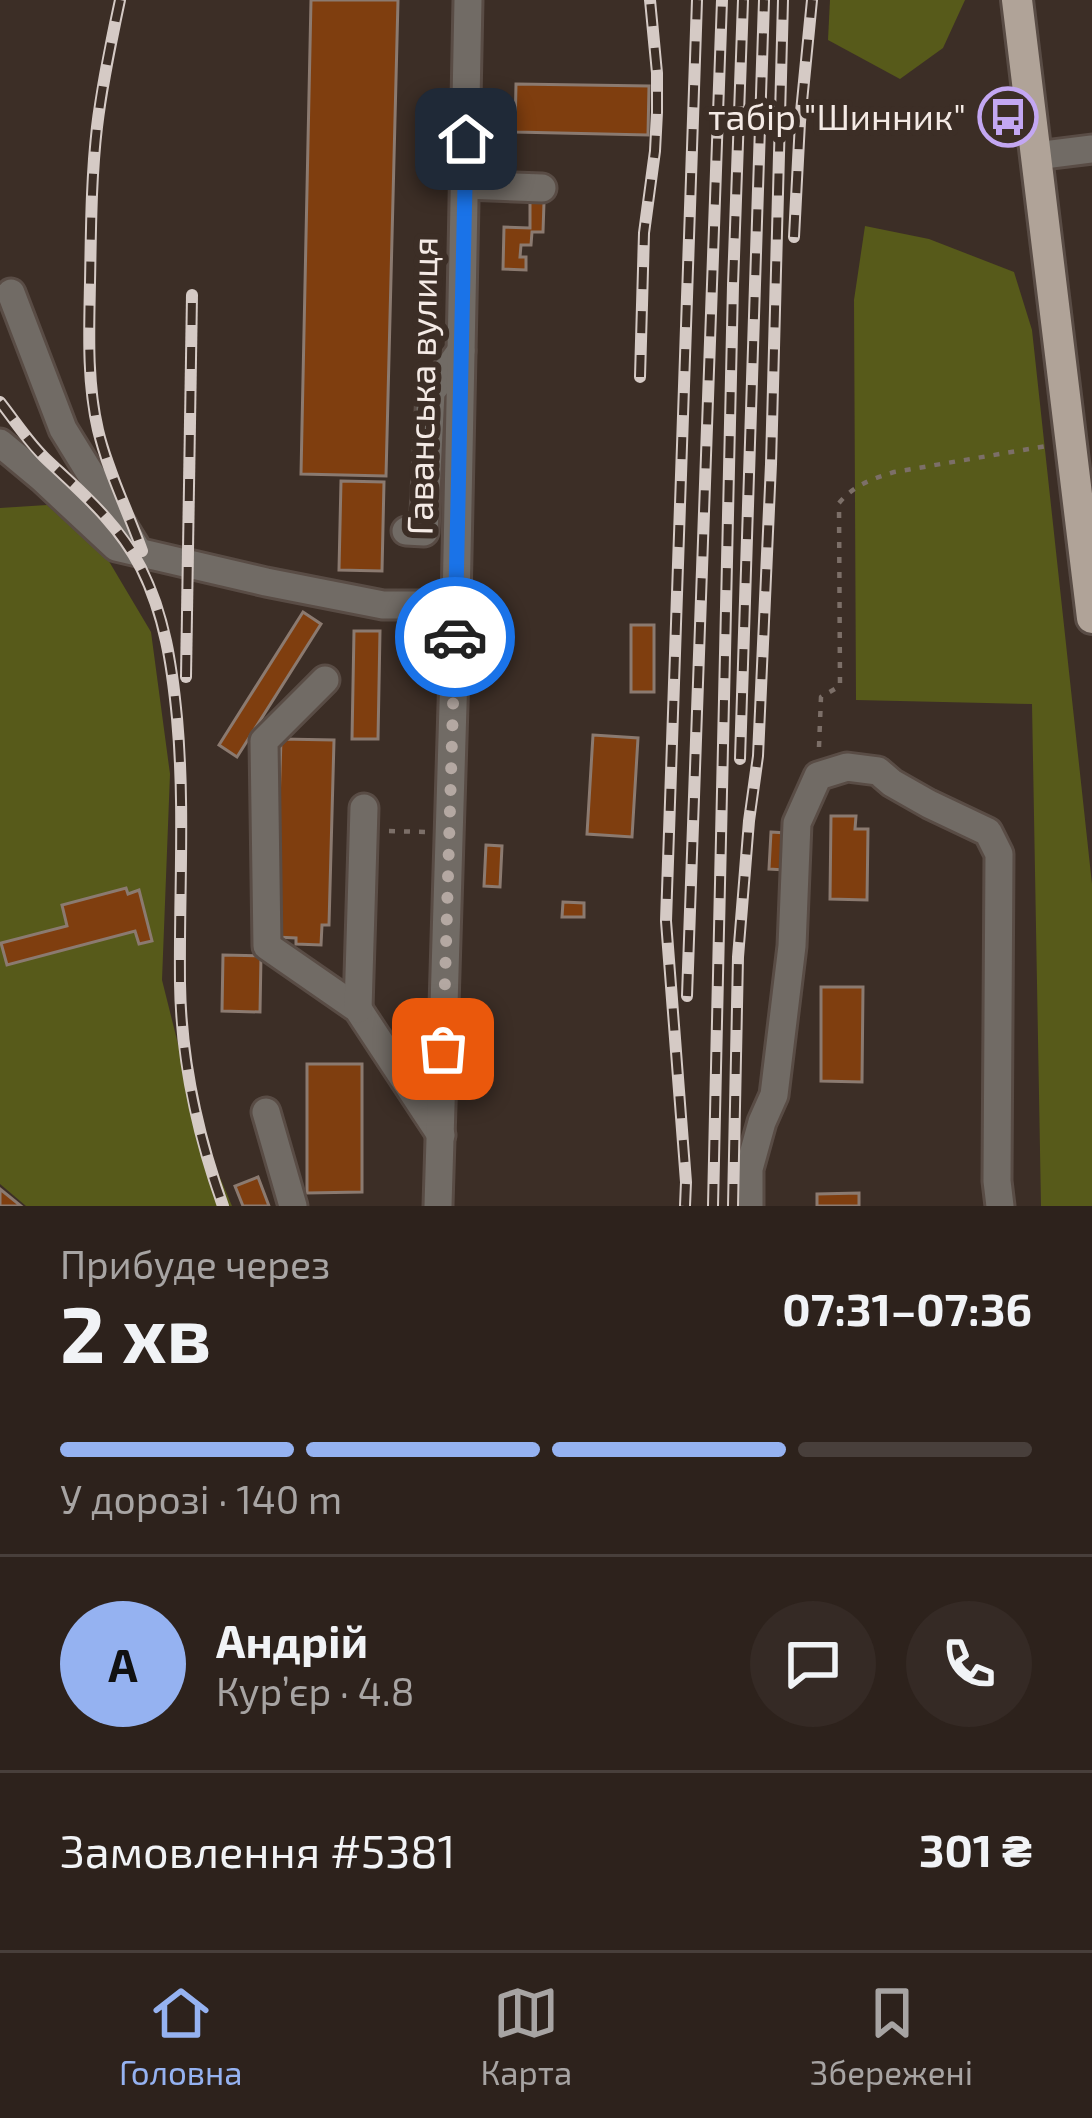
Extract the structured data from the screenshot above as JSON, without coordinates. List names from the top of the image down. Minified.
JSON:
{"streets":{"street":["Гаванська вулиця"]},"places":{"bus stop":["табір \"Шинник\""]},"page":{"heading":["2 хв","Прибуде через","07:31–07:36"],"panel":["Андрій","Кур’єр · 4.8","Замовлення #5381","301 ₴"],"bar":"У дорозі · 140 m","round":"А","tabs":["Головна","Карта","Збережені"]}}
